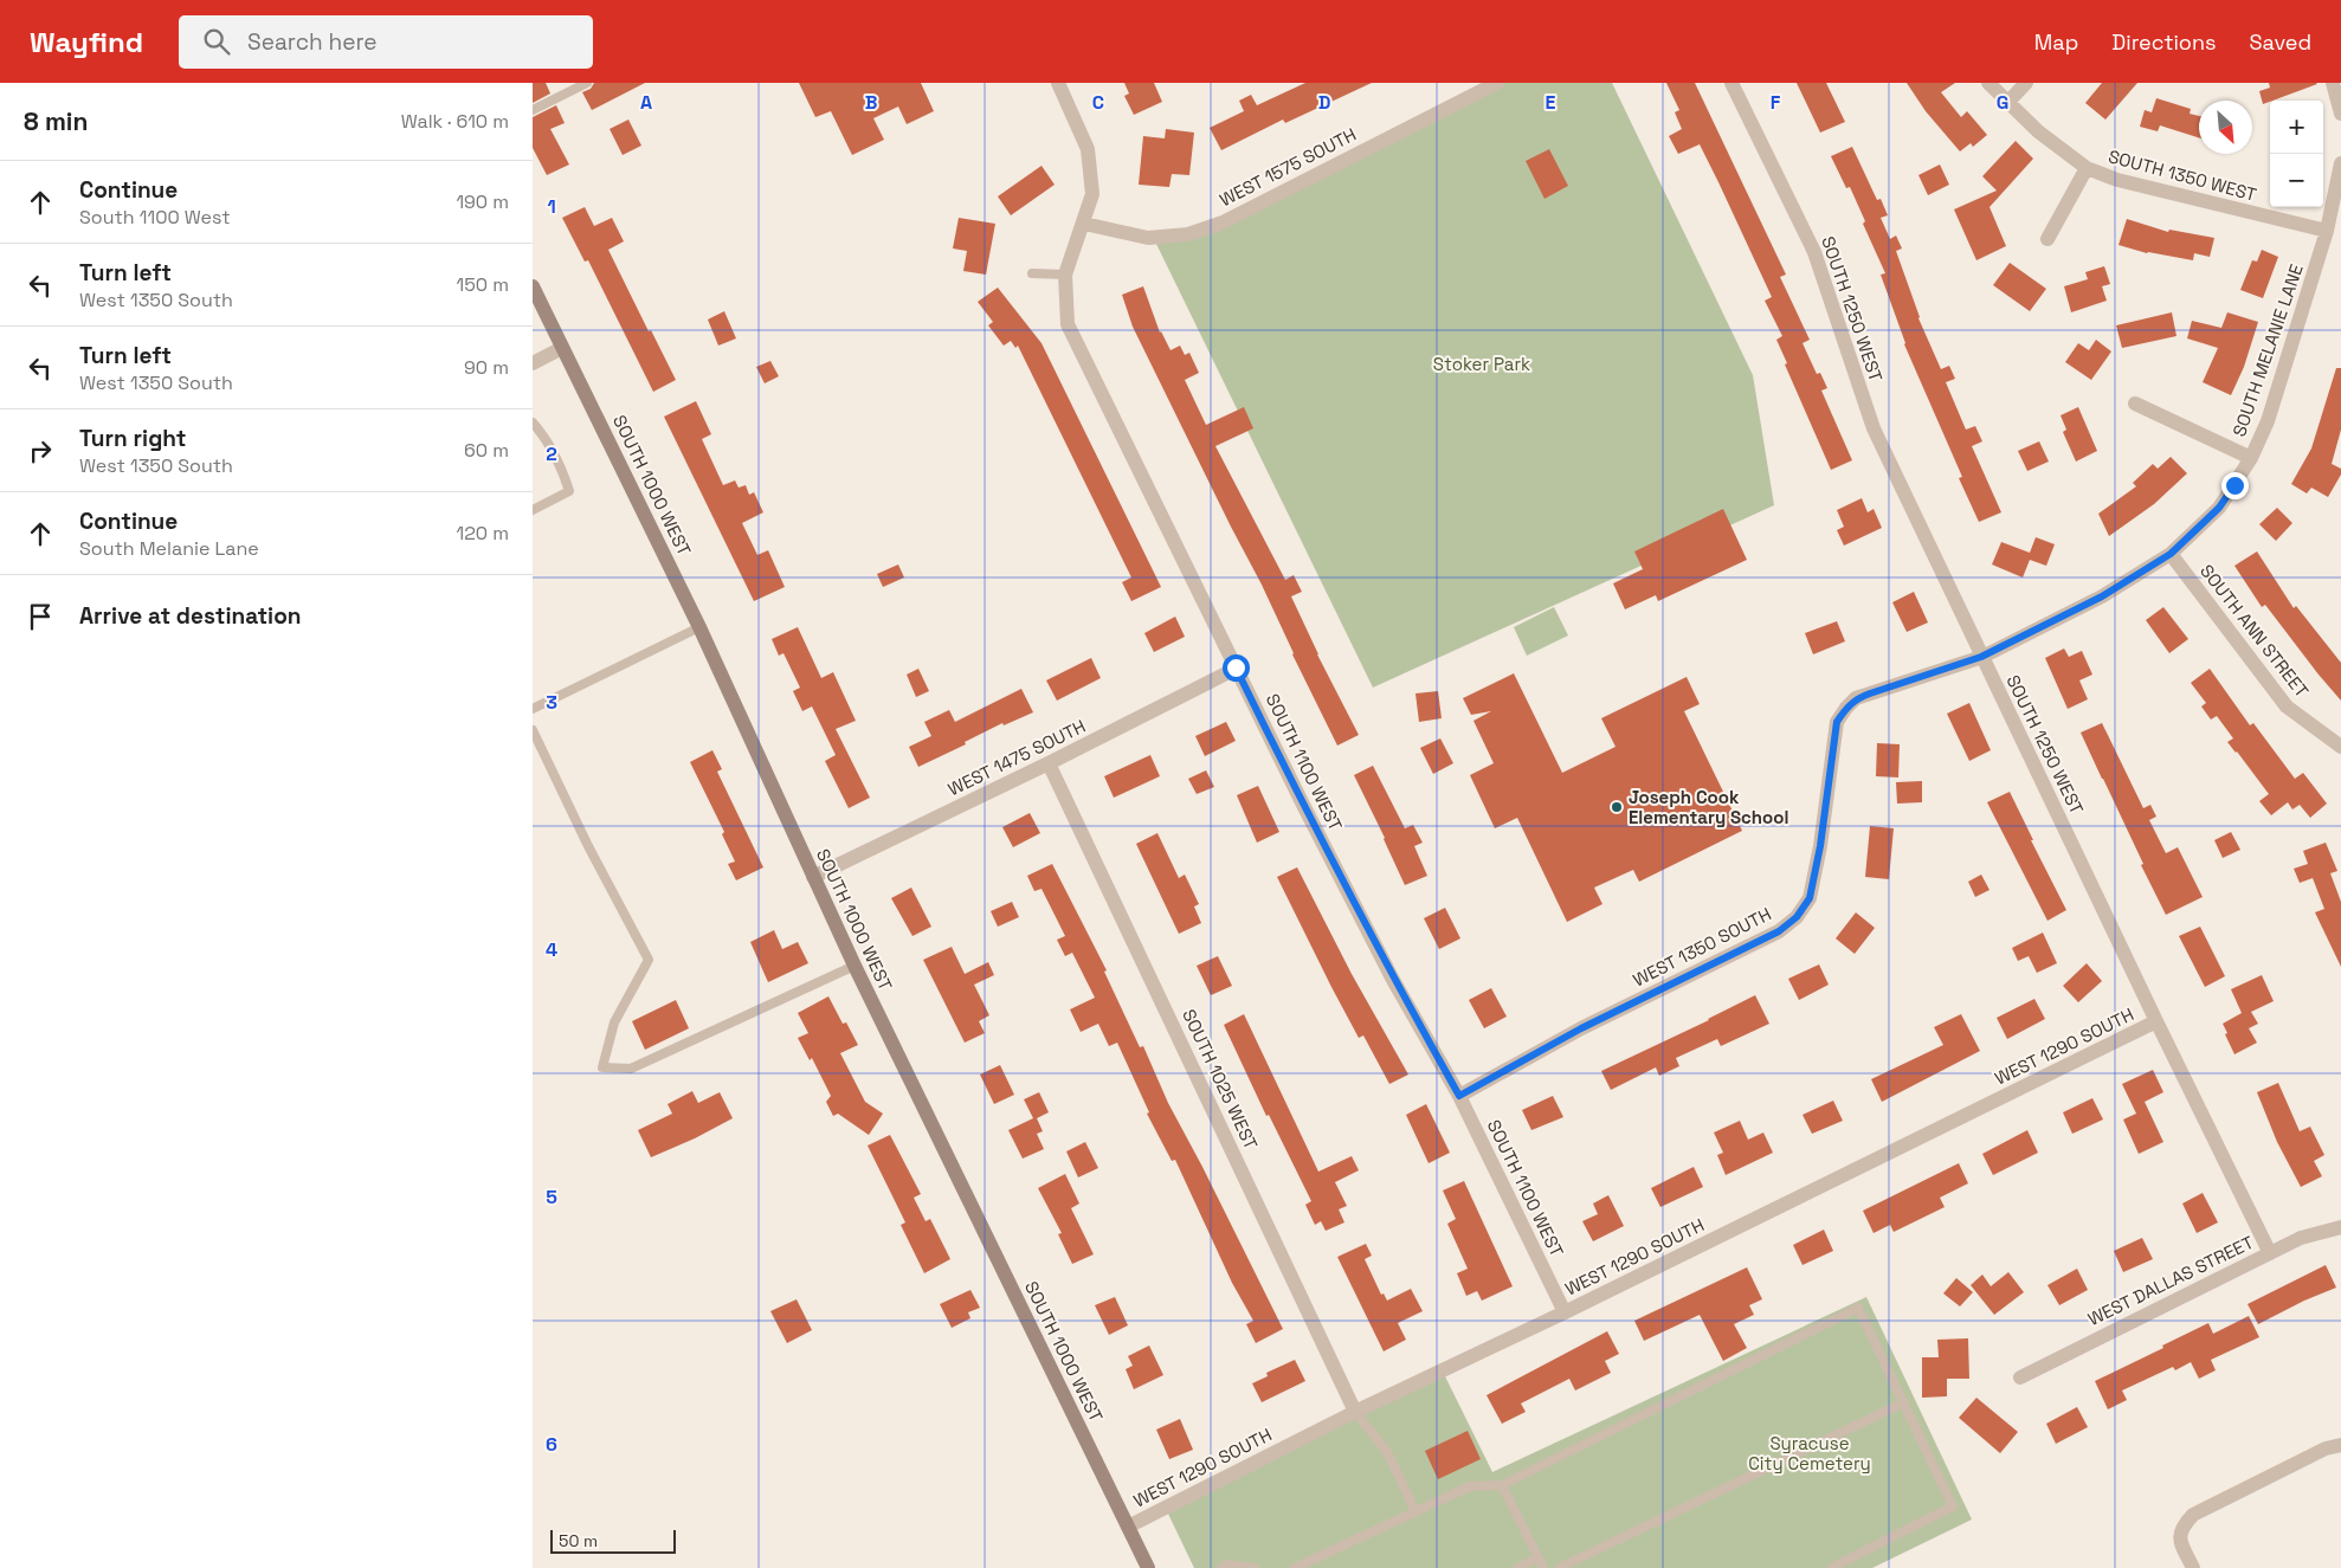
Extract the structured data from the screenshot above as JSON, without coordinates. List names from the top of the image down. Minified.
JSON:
{"streets":{"main road":["SOUTH 1000 WEST"],"street":["WEST 1575 SOUTH","SOUTH 1350 WEST","SOUTH 1250 WEST","SOUTH MELANIE LANE","SOUTH ANN STREET","WEST 1475 SOUTH","SOUTH 1100 WEST","WEST 1350 SOUTH","WEST 1290 SOUTH","SOUTH 1025 WEST","WEST DALLAS STREET"]},"crossings":[["WEST 1575 SOUTH","SOUTH 1100 WEST"],["SOUTH 1350 WEST","SOUTH MELANIE LANE"],["SOUTH 1250 WEST","SOUTH MELANIE LANE"],["SOUTH 1250 WEST","WEST 1350 SOUTH"],["SOUTH 1250 WEST","WEST 1290 SOUTH"],["SOUTH 1250 WEST","WEST DALLAS STREET"],["SOUTH MELANIE LANE","SOUTH ANN STREET"],["SOUTH MELANIE LANE","WEST 1350 SOUTH"],["SOUTH 1000 WEST","WEST 1475 SOUTH"],["SOUTH 1000 WEST","WEST 1290 SOUTH"],["WEST 1475 SOUTH","SOUTH 1100 WEST"],["WEST 1475 SOUTH","SOUTH 1025 WEST"],["SOUTH 1100 WEST","WEST 1350 SOUTH"],["SOUTH 1100 WEST","WEST 1290 SOUTH"],["WEST 1290 SOUTH","SOUTH 1025 WEST"]],"parks":["Stoker Park","Syracuse City Cemetery"],"places":["Joseph Cook Elementary School"],"scale_bar":"50 m","north":"bottom right","page":{"header":"Wayfind","search":"Search here","nav":["Map","Directions","Saved"],"heading":["8 min","Walk · 610 m"],"map_buttons":["+","−"],"list":[["Continue","South 1100 West","190 m"],["Turn left","West 1350 South","150 m"],["Turn left","West 1350 South","90 m"],["Turn right","West 1350 South","60 m"],["Continue","South Melanie Lane","120 m"],"Arrive at destination"],"scale":"50 m"},"grid":{"columns":["A","B","C","D","E","F","G"],"rows":["1","2","3","4","5","6"]}}
